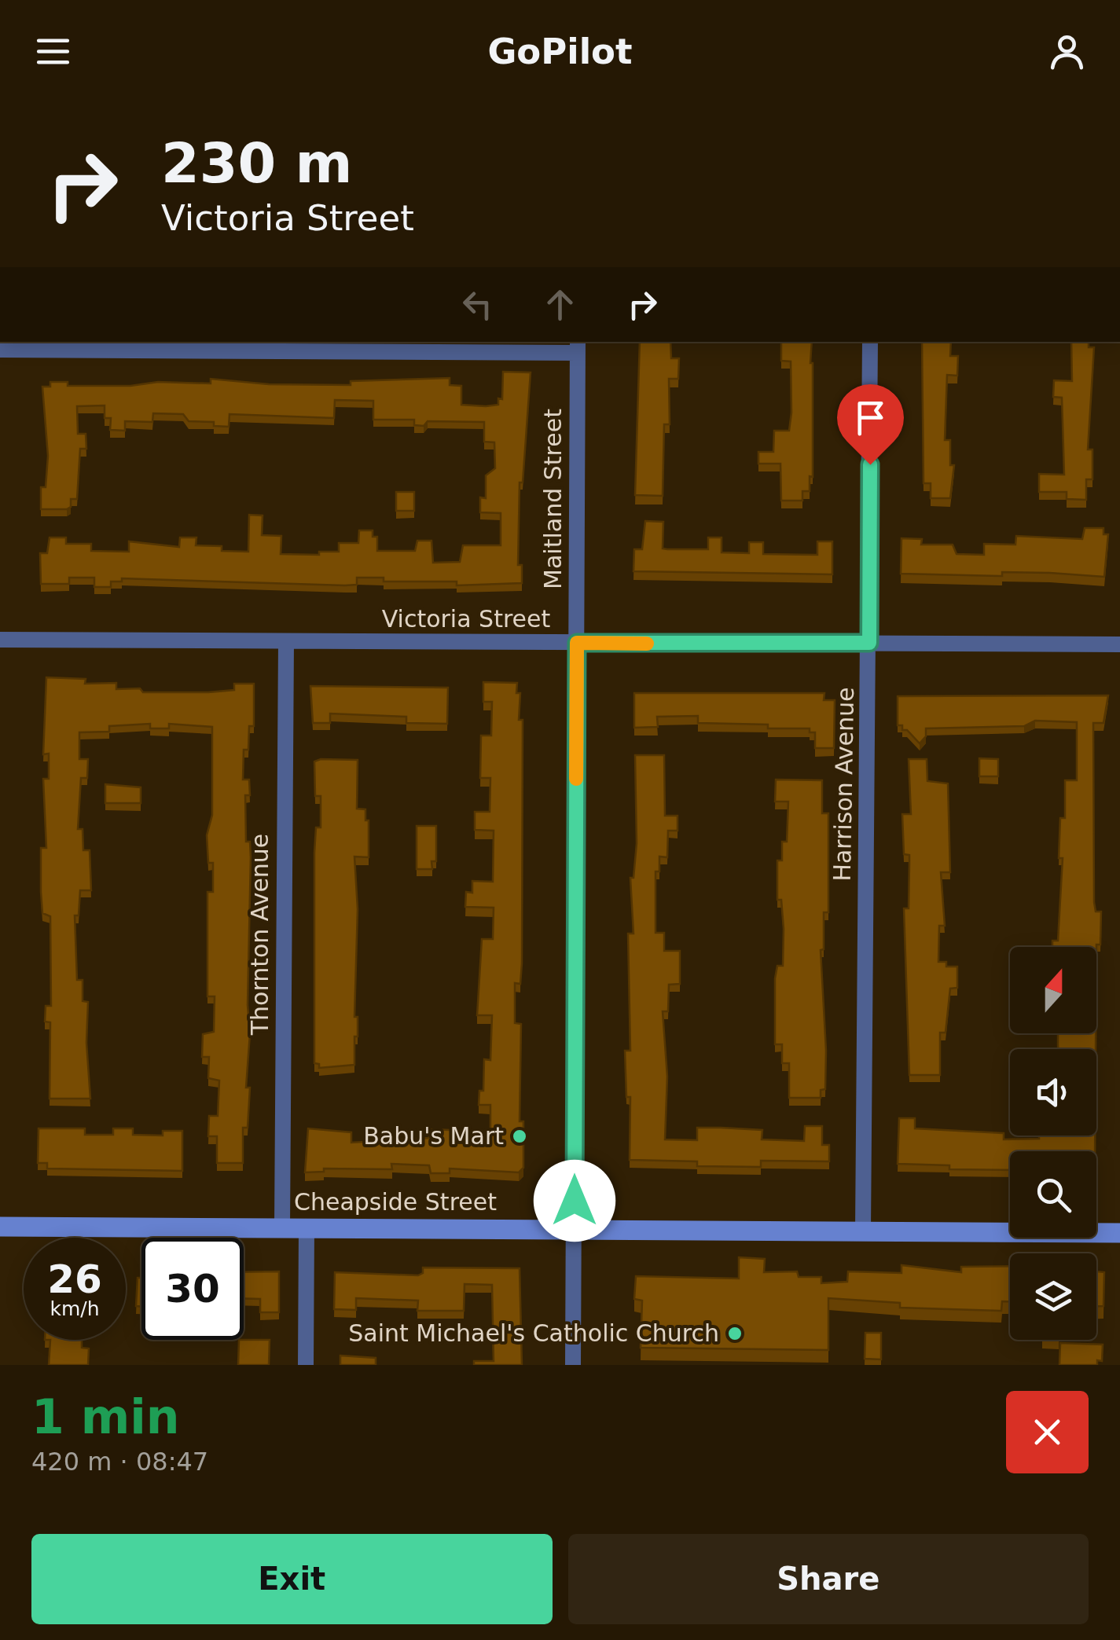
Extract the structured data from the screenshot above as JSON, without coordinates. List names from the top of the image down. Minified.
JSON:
{"streets":{"street":["Maitland Street","Victoria Street","Harrison Avenue","Thornton Avenue","Cheapside Street"]},"crossings":[["Maitland Street","Victoria Street"],["Maitland Street","Cheapside Street"],["Victoria Street","Harrison Avenue"],["Victoria Street","Thornton Avenue"],["Harrison Avenue","Cheapside Street"],["Thornton Avenue","Cheapside Street"]],"places":["Babu's Mart","Saint Michael's Catholic Church"],"north":"top","page":{"header":"GoPilot","turn":["230 m","Victoria Street"],"speed":"26 km/h","limit":"30","heading":["1 min","420 m · 08:47"],"buttons":["Exit","Share"]}}
